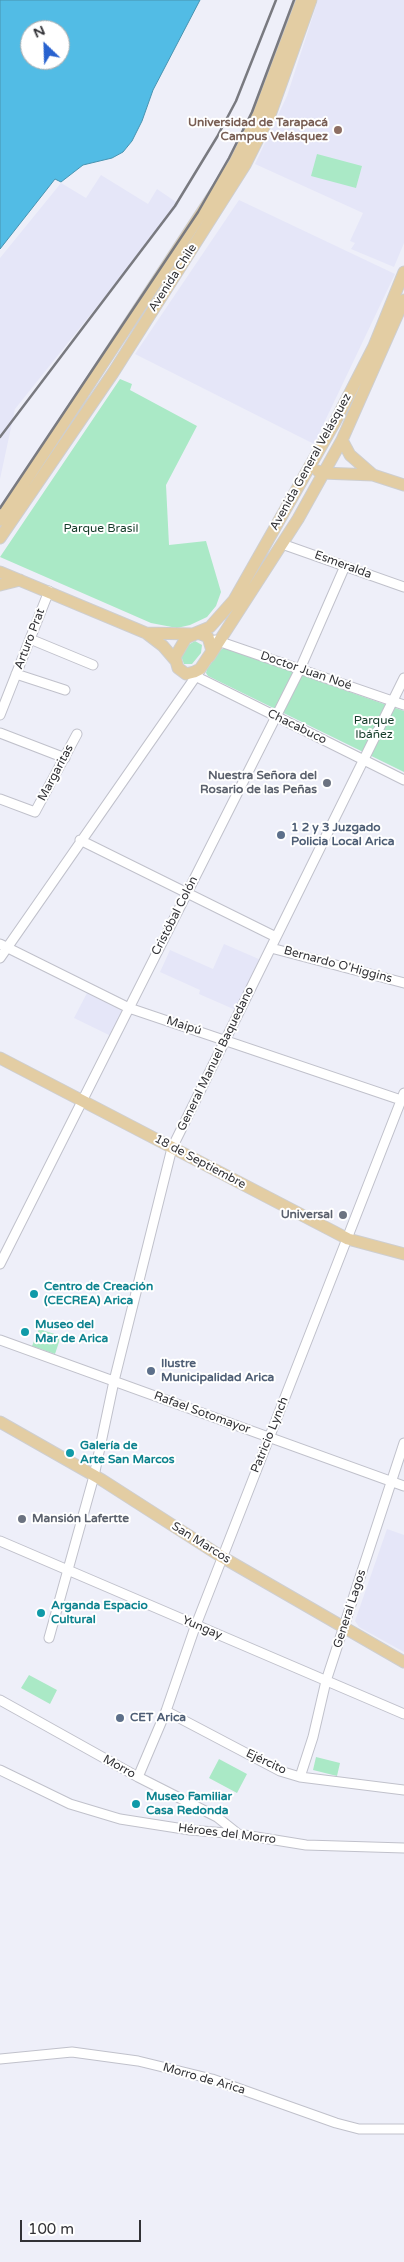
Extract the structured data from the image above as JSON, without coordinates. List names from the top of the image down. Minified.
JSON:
{"streets":{"main road":["Avenida Chile","Avenida General Velásquez","18 de Septiembre","San Marcos"],"street":["Esmeralda","Arturo Prat","Doctor Juan Noé","Chacabuco","Margaritas","Cristóbal Colón","Bernardo O'Higgins","Maipú","General Manuel Baquedano","Rafael Sotomayor","Patricio Lynch","General Lagos","Yungay","Ejército","Morro","Héroes del Morro","Morro de Arica"]},"crossings":[["Avenida General Velásquez","Esmeralda"],["Avenida General Velásquez","Doctor Juan Noé"],["Avenida General Velásquez","Chacabuco"],["Esmeralda","Cristóbal Colón"],["Doctor Juan Noé","Cristóbal Colón"],["Doctor Juan Noé","General Manuel Baquedano"],["Chacabuco","Cristóbal Colón"],["Chacabuco","General Manuel Baquedano"],["Cristóbal Colón","Bernardo O'Higgins"],["Cristóbal Colón","Maipú"],["Cristóbal Colón","18 de Septiembre"],["Bernardo O'Higgins","General Manuel Baquedano"],["Maipú","General Manuel Baquedano"],["Maipú","Patricio Lynch"],["General Manuel Baquedano","18 de Septiembre"],["General Manuel Baquedano","Rafael Sotomayor"],["General Manuel Baquedano","San Marcos"],["General Manuel Baquedano","Yungay"],["18 de Septiembre","Patricio Lynch"],["Rafael Sotomayor","Patricio Lynch"],["Rafael Sotomayor","General Lagos"],["Patricio Lynch","San Marcos"],["Patricio Lynch","Yungay"],["Patricio Lynch","Ejército"],["Patricio Lynch","Morro"],["San Marcos","General Lagos"],["General Lagos","Yungay"],["General Lagos","Ejército"],["Morro","Héroes del Morro"]],"parks":["Parque Brasil","Parque Ibáñez"],"places":["Universidad de Tarapacá Campus Velásquez","Nuestra Señora del Rosario de las Peñas","1 2 y 3 Juzgado Policia Local Arica","Universal","Centro de Creación (CECREA) Arica","Museo del Mar de Arica","Ilustre Municipalidad Arica","Galería de Arte San Marcos","Mansión Lafertte","Arganda Espacio Cultural","CET Arica","Museo Familiar Casa Redonda"],"scale_bar":"100 m","north":"top left"}
